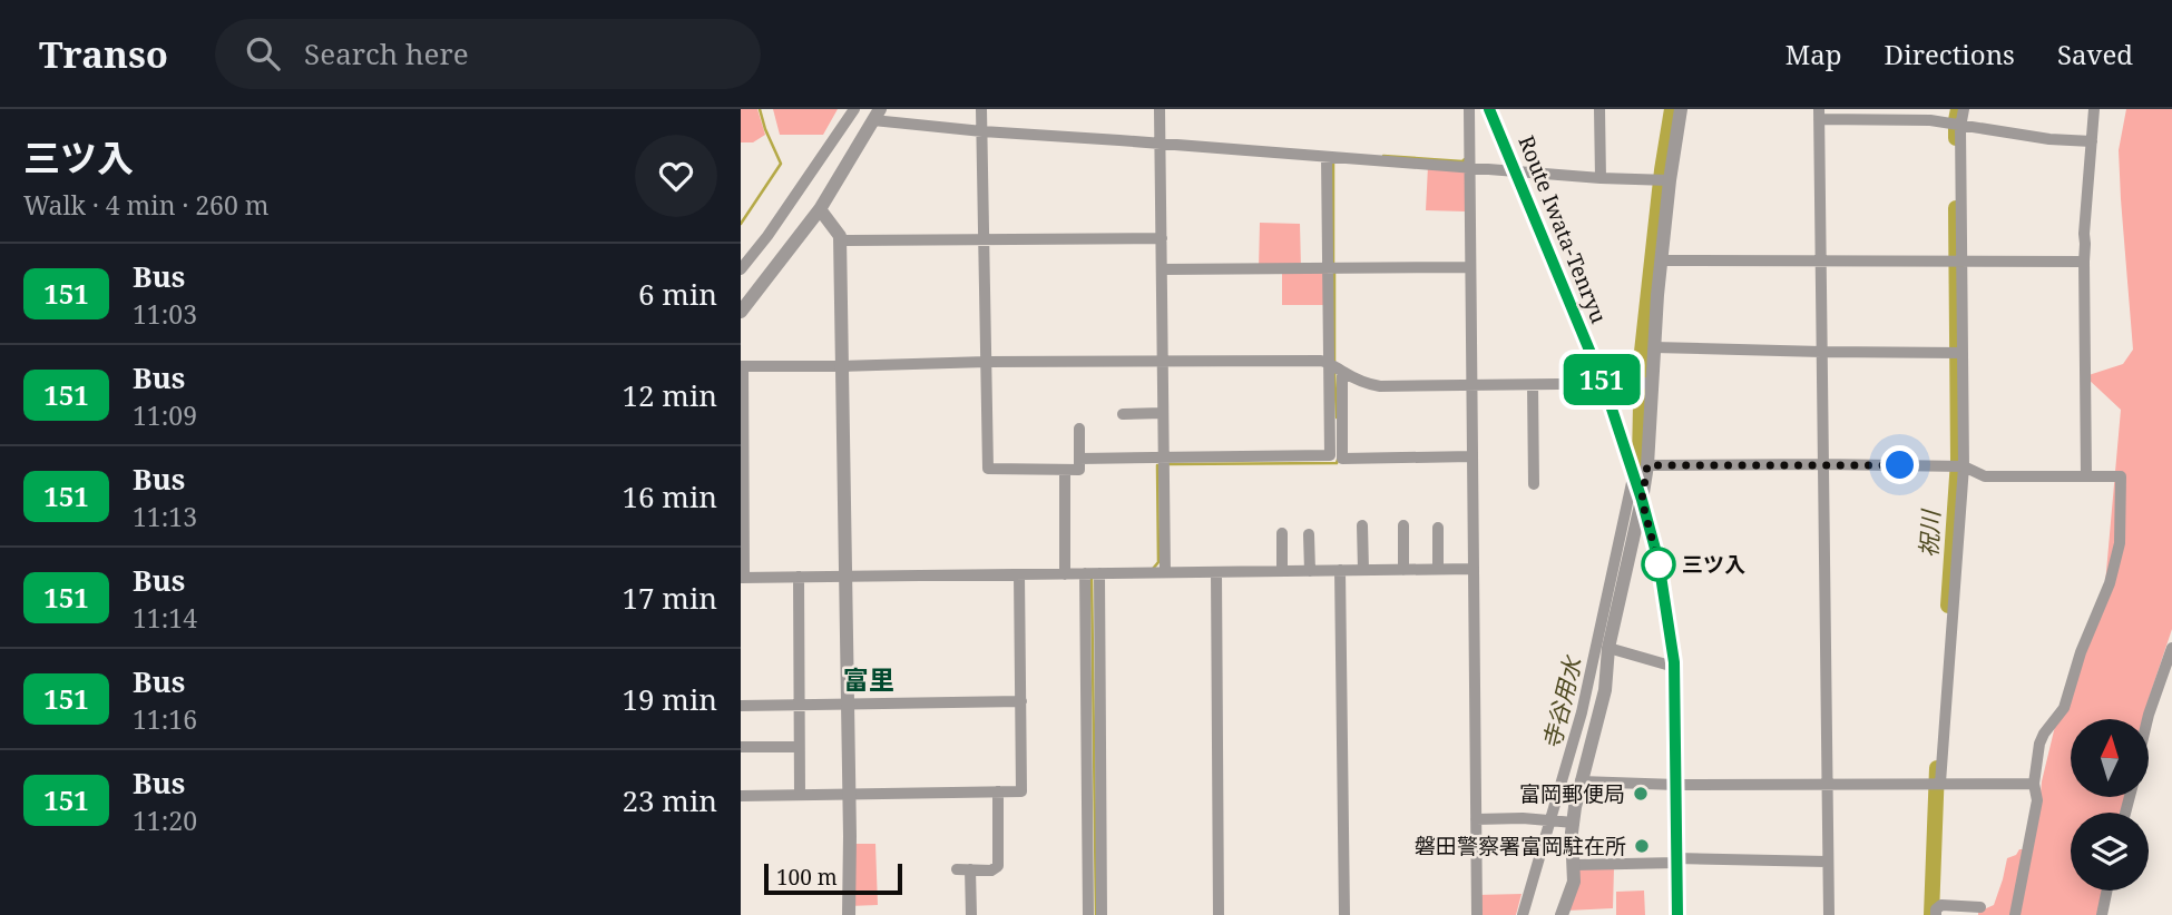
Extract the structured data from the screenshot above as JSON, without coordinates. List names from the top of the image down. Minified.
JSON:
{"streets":{"main road":["Route Iwata-Tenryu"]},"districts":["富里"],"water":["祝川","寺谷用水"],"places":["三ツ入","富岡郵便局","磐田警察署富岡駐在所"],"lines":["bus line 151"],"scale_bar":"100 m","north":"top","page":{"header":"Transo","search":"Search here","nav":["Map","Directions","Saved"],"heading":["三ツ入","Walk · 4 min · 260 m"],"on_map":"151","list":[{"mark":"151","name":"Bus","note":"11:03","value":"6 min"},{"mark":"151","name":"Bus","note":"11:09","value":"12 min"},{"mark":"151","name":"Bus","note":"11:13","value":"16 min"},{"mark":"151","name":"Bus","note":"11:14","value":"17 min"},{"mark":"151","name":"Bus","note":"11:16","value":"19 min"},{"mark":"151","name":"Bus","note":"11:20","value":"23 min"}],"scale":"100 m"}}
